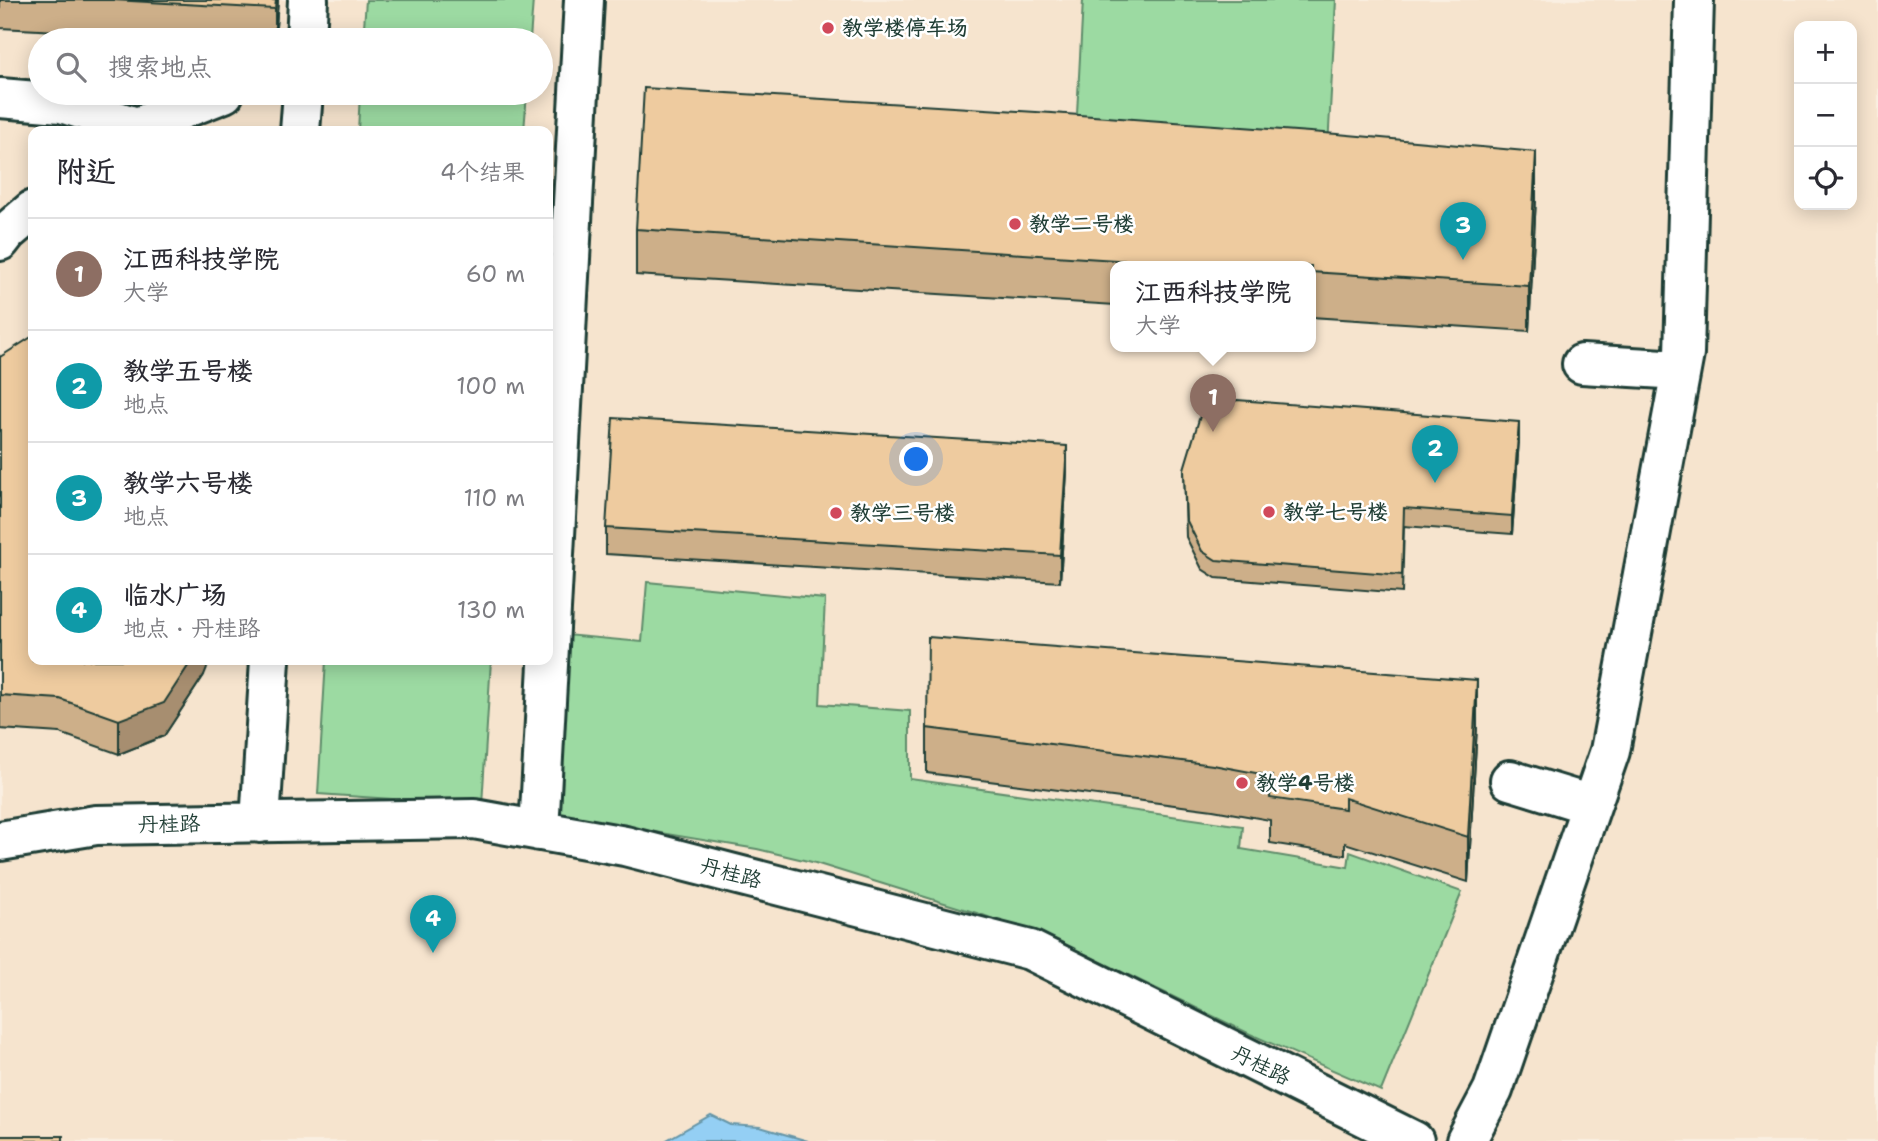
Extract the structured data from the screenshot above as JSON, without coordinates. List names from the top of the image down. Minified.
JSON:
{"streets":{"street":["丹桂路"]},"places":["教学楼停车场","教学二号楼","教学七号楼","教学三号楼","教学4号楼"],"page":{"map_buttons":["+","−"],"search":"搜索地点","heading":["附近","4个结果"],"pins":["3","1","2","4"],"list":[{"mark":"1","name":"江西科技学院","note":"大学","value":"60 m"},{"mark":"2","name":"教学五号楼","note":"地点","value":"100 m"},{"mark":"3","name":"教学六号楼","note":"地点","value":"110 m"},{"mark":"4","name":"临水广场","note":"地点 · 丹桂路","value":"130 m"}],"popup":["江西科技学院","大学"]}}
